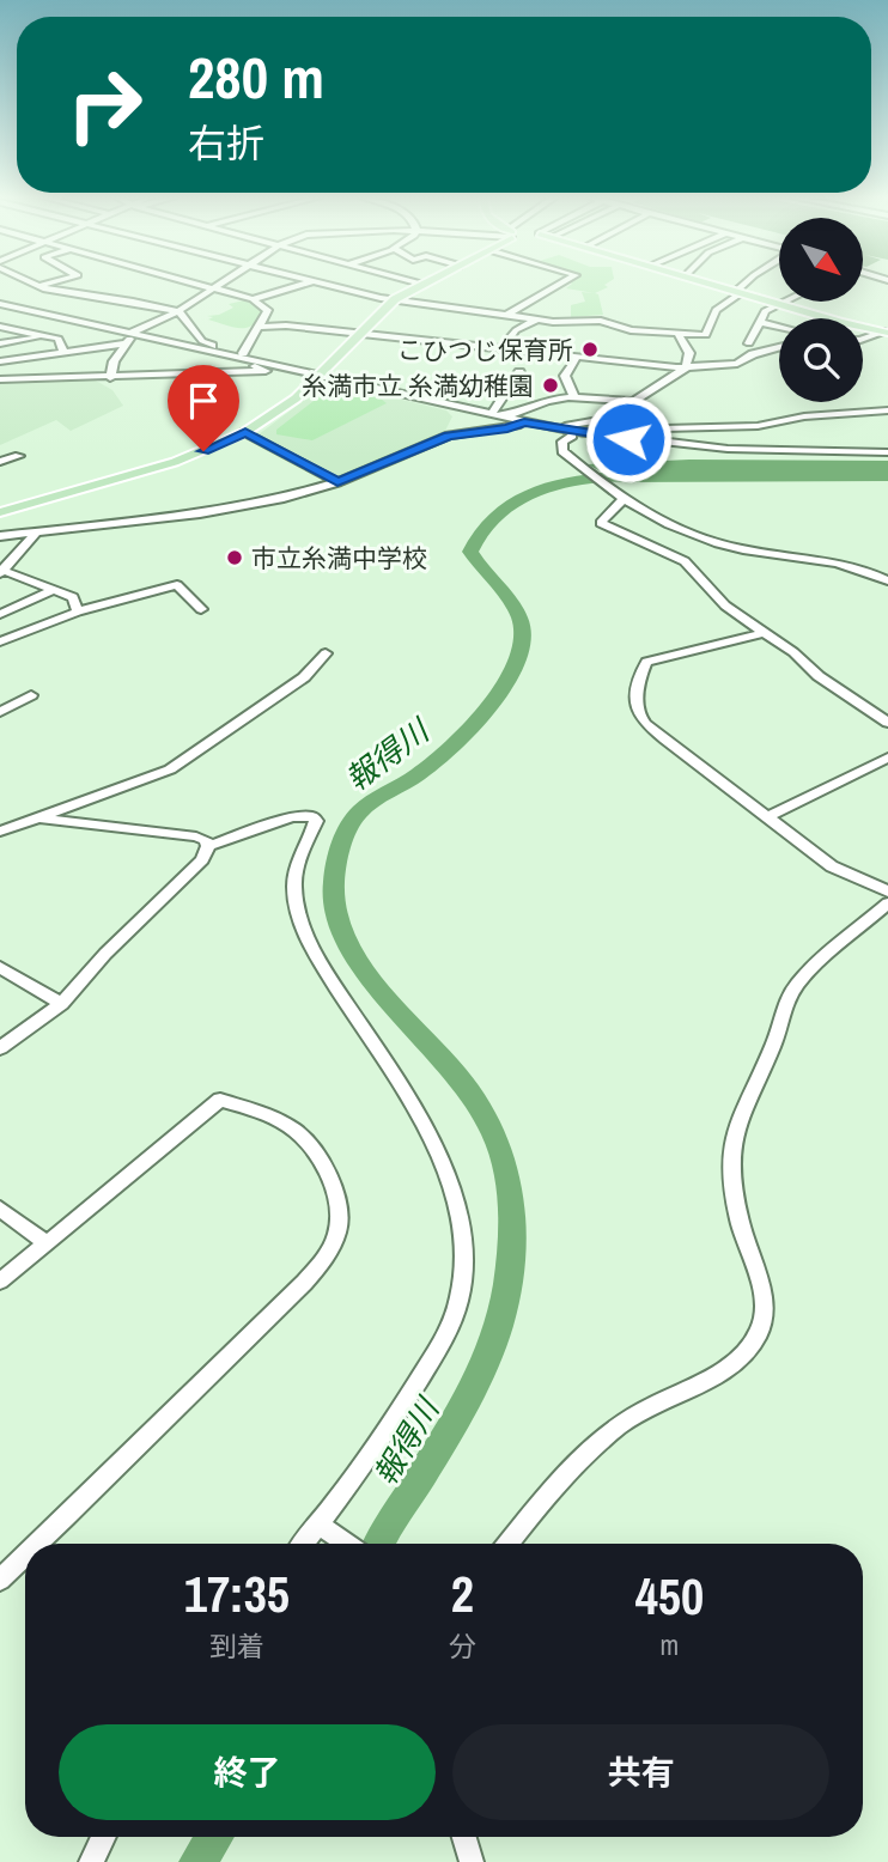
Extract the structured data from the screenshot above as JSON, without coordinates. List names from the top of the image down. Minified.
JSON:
{"water":["報得川"],"places":["こひつじ保育所","糸満市立 糸満幼稚園","市立糸満中学校"],"north":"bottom right","page":{"turn":["280 m","右折"],"eta":["17:35","到着","2","分","450","m"],"buttons":["終了","共有"]}}
